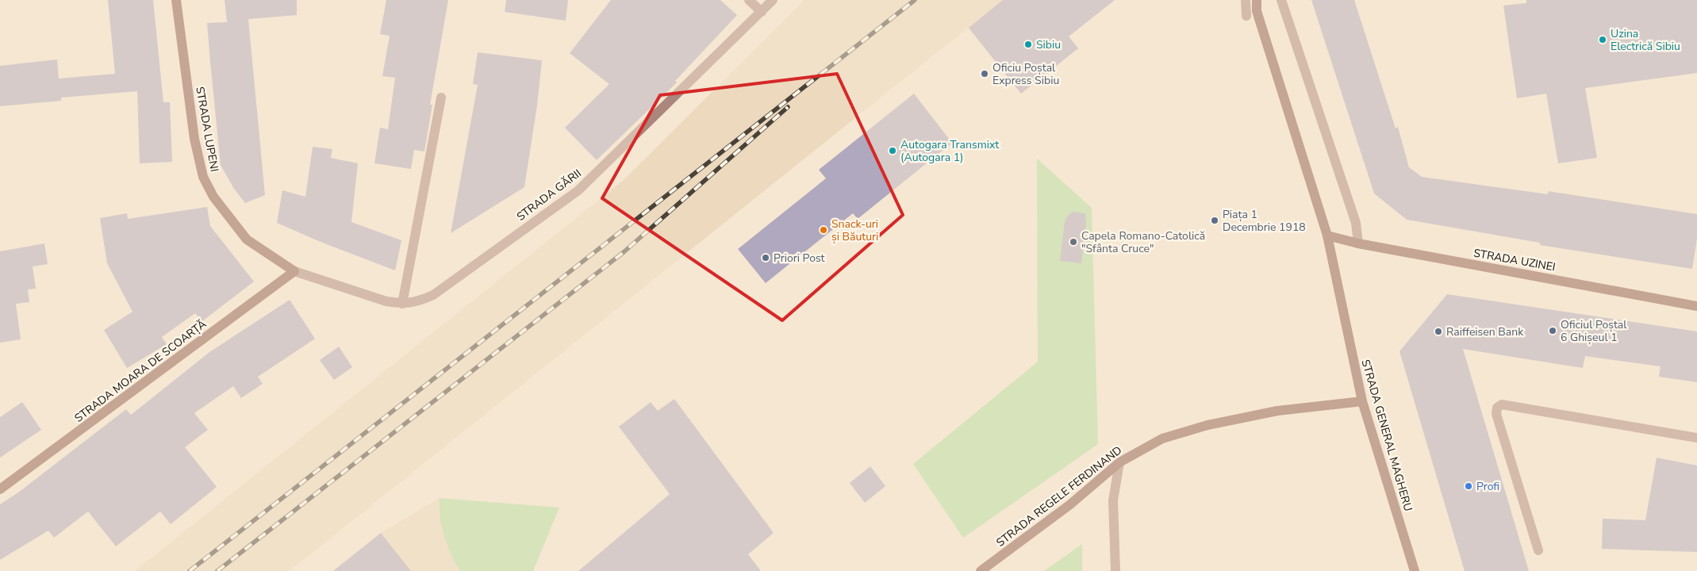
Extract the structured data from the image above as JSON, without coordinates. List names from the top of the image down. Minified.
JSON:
{"streets":{"street":["STRADA LUPENI","STRADA GĂRII","STRADA UZINEI","STRADA MOARA DE SCOARȚĂ","STRADA GENERAL MAGHERU","STRADA REGELE FERDINAND"]},"crossings":[["STRADA LUPENI","STRADA GĂRII"],["STRADA LUPENI","STRADA MOARA DE SCOARȚĂ"],["STRADA GĂRII","STRADA MOARA DE SCOARȚĂ"],["STRADA UZINEI","STRADA GENERAL MAGHERU"],["STRADA GENERAL MAGHERU","STRADA REGELE FERDINAND"]],"places":["Uzina Electrică Sibiu","Sibiu","Oficiu Poștal Express Sibiu","Autogara Transmixt (Autogara 1)","Piața 1 Decembrie 1918","Snack-uri și Băuturi","Capela Romano-Catolică \"Sfânta Cruce\"","Priori Post","Oficiul Poștal 6 Ghișeul 1","Raiffeisen Bank","Profi"]}
